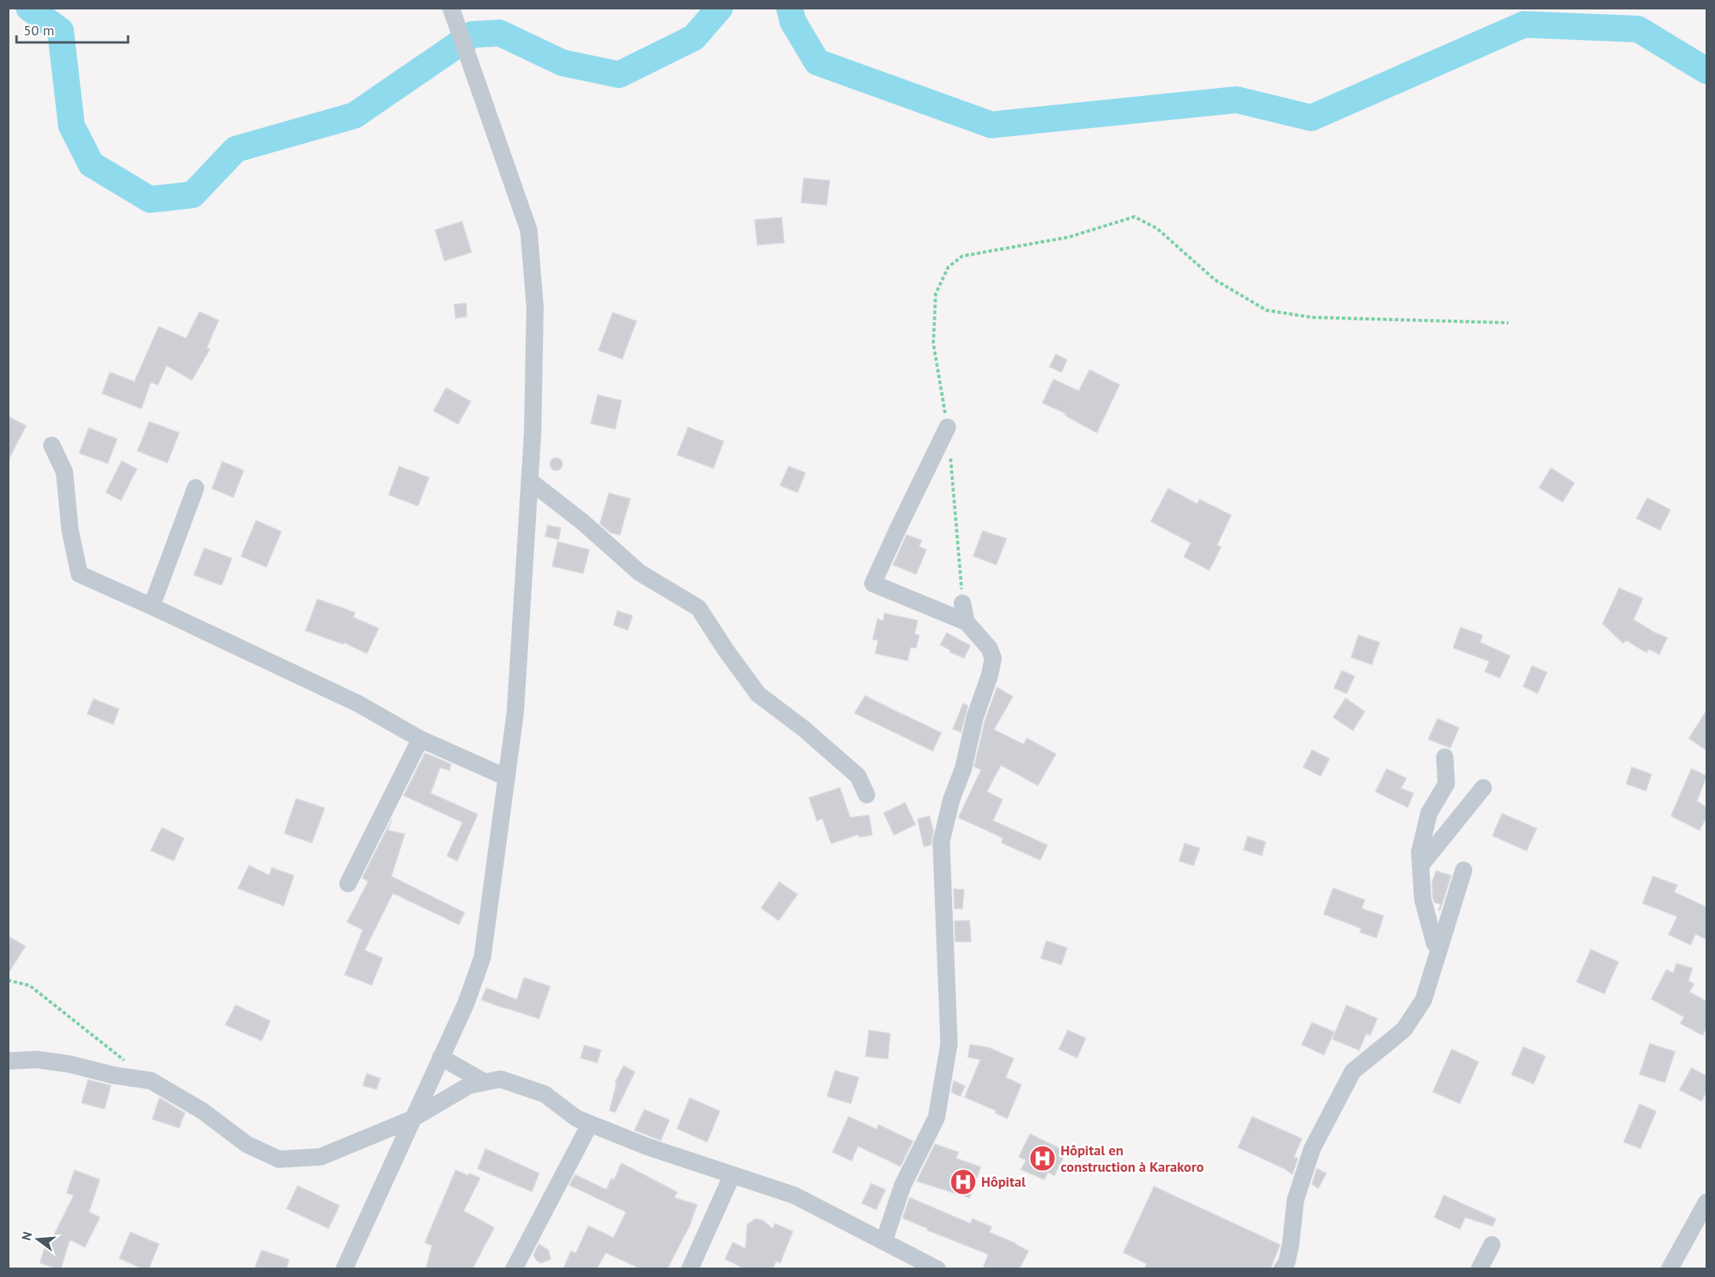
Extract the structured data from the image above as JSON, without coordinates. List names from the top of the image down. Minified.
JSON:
{"places":{"hospital":["Hôpital en construction à Karakoro","Hôpital"]},"scale_bar":"50 m","north":"left"}
